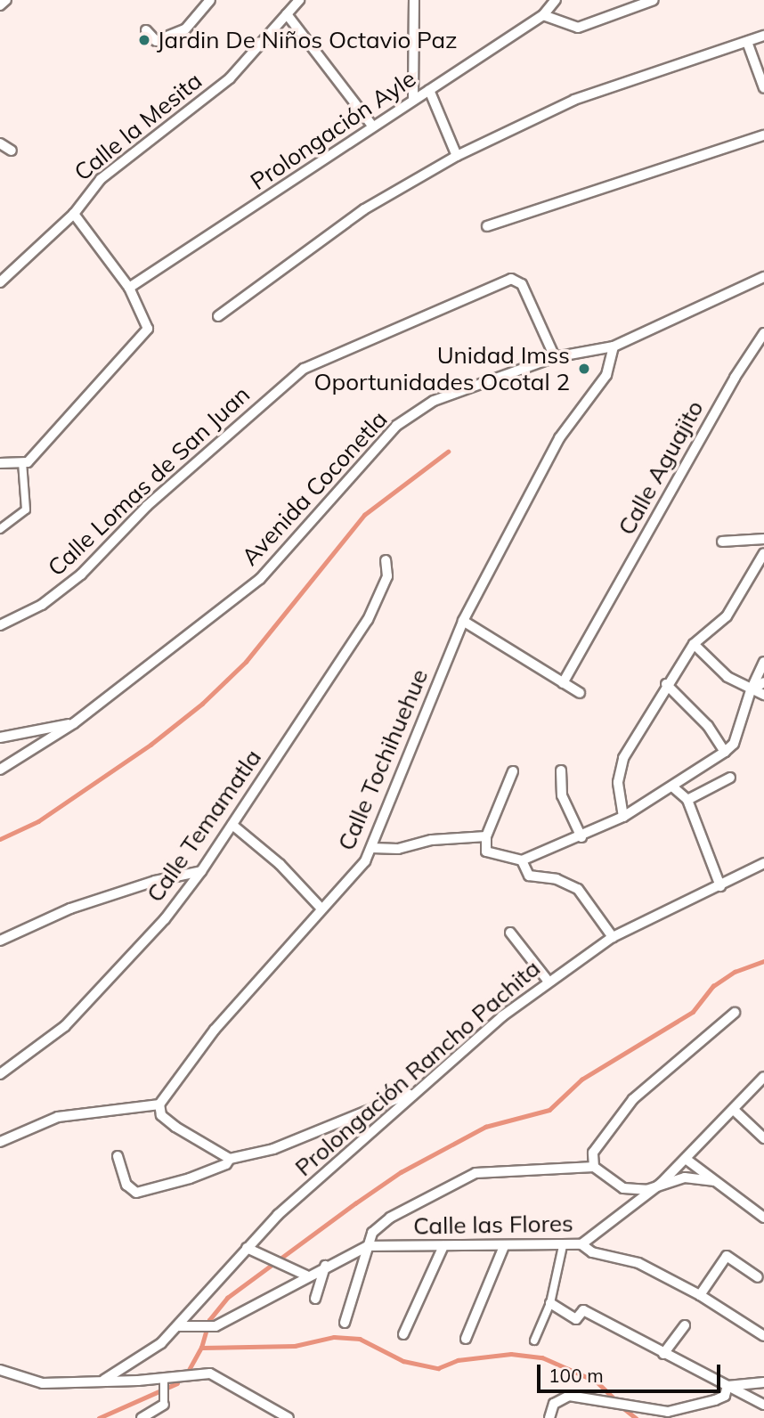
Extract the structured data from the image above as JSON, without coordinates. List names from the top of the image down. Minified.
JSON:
{"streets":{"street":["Calle la Mesita","Prolongación Ayle","Calle Aguajito","Calle Lomas de San Juan","Avenida Coconetla","Calle Tochihuehue","Calle Temamatla","Prolongación Rancho Pachita","Calle las Flores"]},"crossings":[["Calle Lomas de San Juan","Avenida Coconetla"],["Avenida Coconetla","Calle Tochihuehue"],["Prolongación Rancho Pachita","Calle las Flores"]],"places":["Jardin De Niños Octavio Paz","Unidad Imss Oportunidades Ocotal 2"],"scale_bar":"100 m"}
